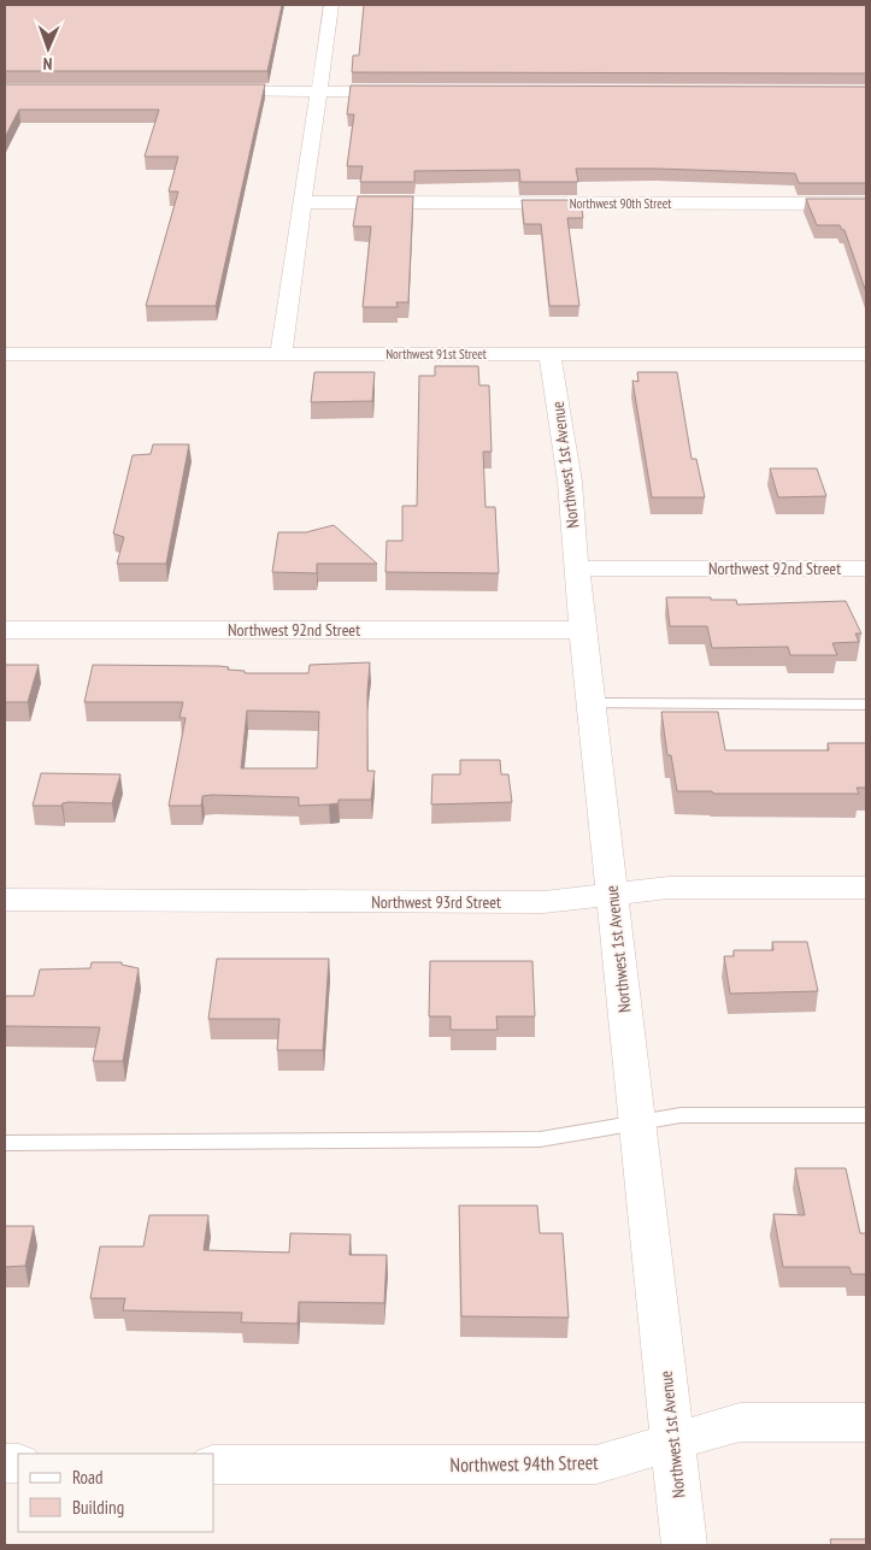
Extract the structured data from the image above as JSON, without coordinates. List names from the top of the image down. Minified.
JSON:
{"streets":{"street":["Northwest 90th Street","Northwest 91st Street","Northwest 1st Avenue","Northwest 92nd Street","Northwest 93rd Street","Northwest 94th Street"]},"crossings":[["Northwest 91st Street","Northwest 1st Avenue"],["Northwest 1st Avenue","Northwest 92nd Street"],["Northwest 1st Avenue","Northwest 93rd Street"],["Northwest 1st Avenue","Northwest 94th Street"]],"legend":["Road","Building"],"north":"bottom"}
